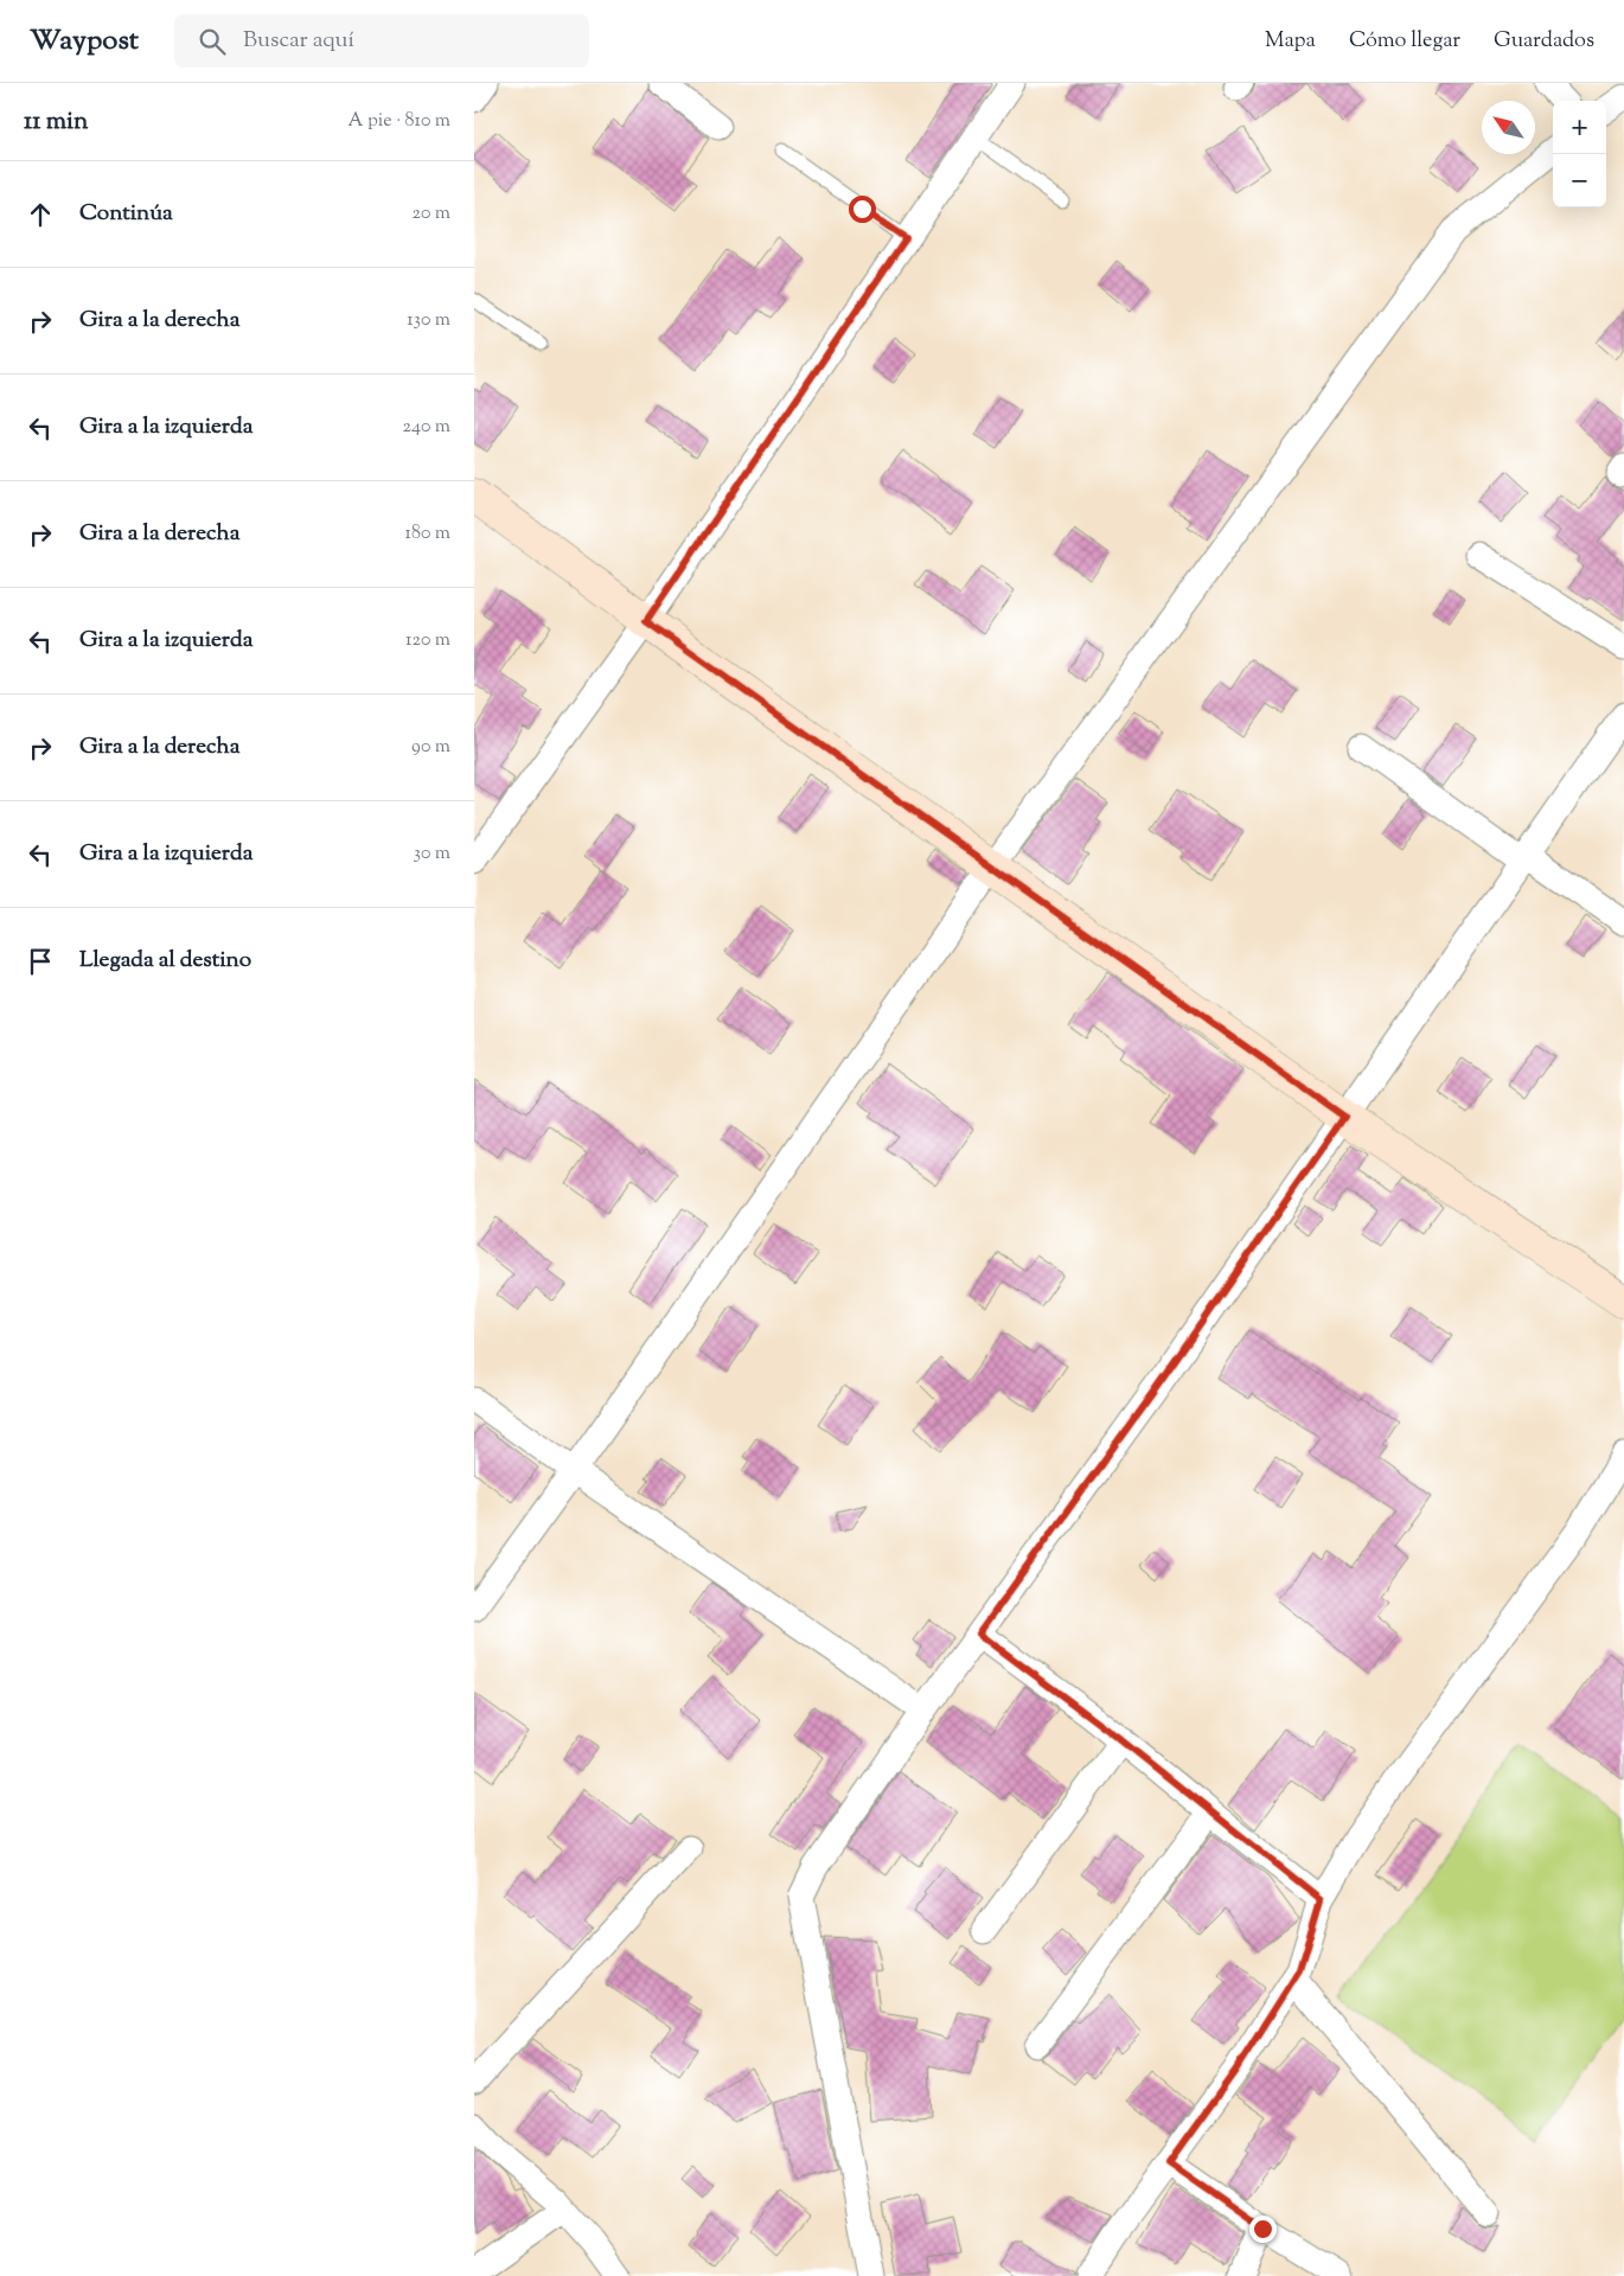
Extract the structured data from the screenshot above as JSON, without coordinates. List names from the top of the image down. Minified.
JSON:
{"north":"top left","page":{"header":"Waypost","search":"Buscar aquí","nav":["Mapa","Cómo llegar","Guardados"],"heading":["11 min","A pie · 810 m"],"map_buttons":["+","−"],"list":[["Continúa","20 m"],["Gira a la derecha","130 m"],["Gira a la izquierda","240 m"],["Gira a la derecha","180 m"],["Gira a la izquierda","120 m"],["Gira a la derecha","90 m"],["Gira a la izquierda","30 m"],"Llegada al destino"]}}
